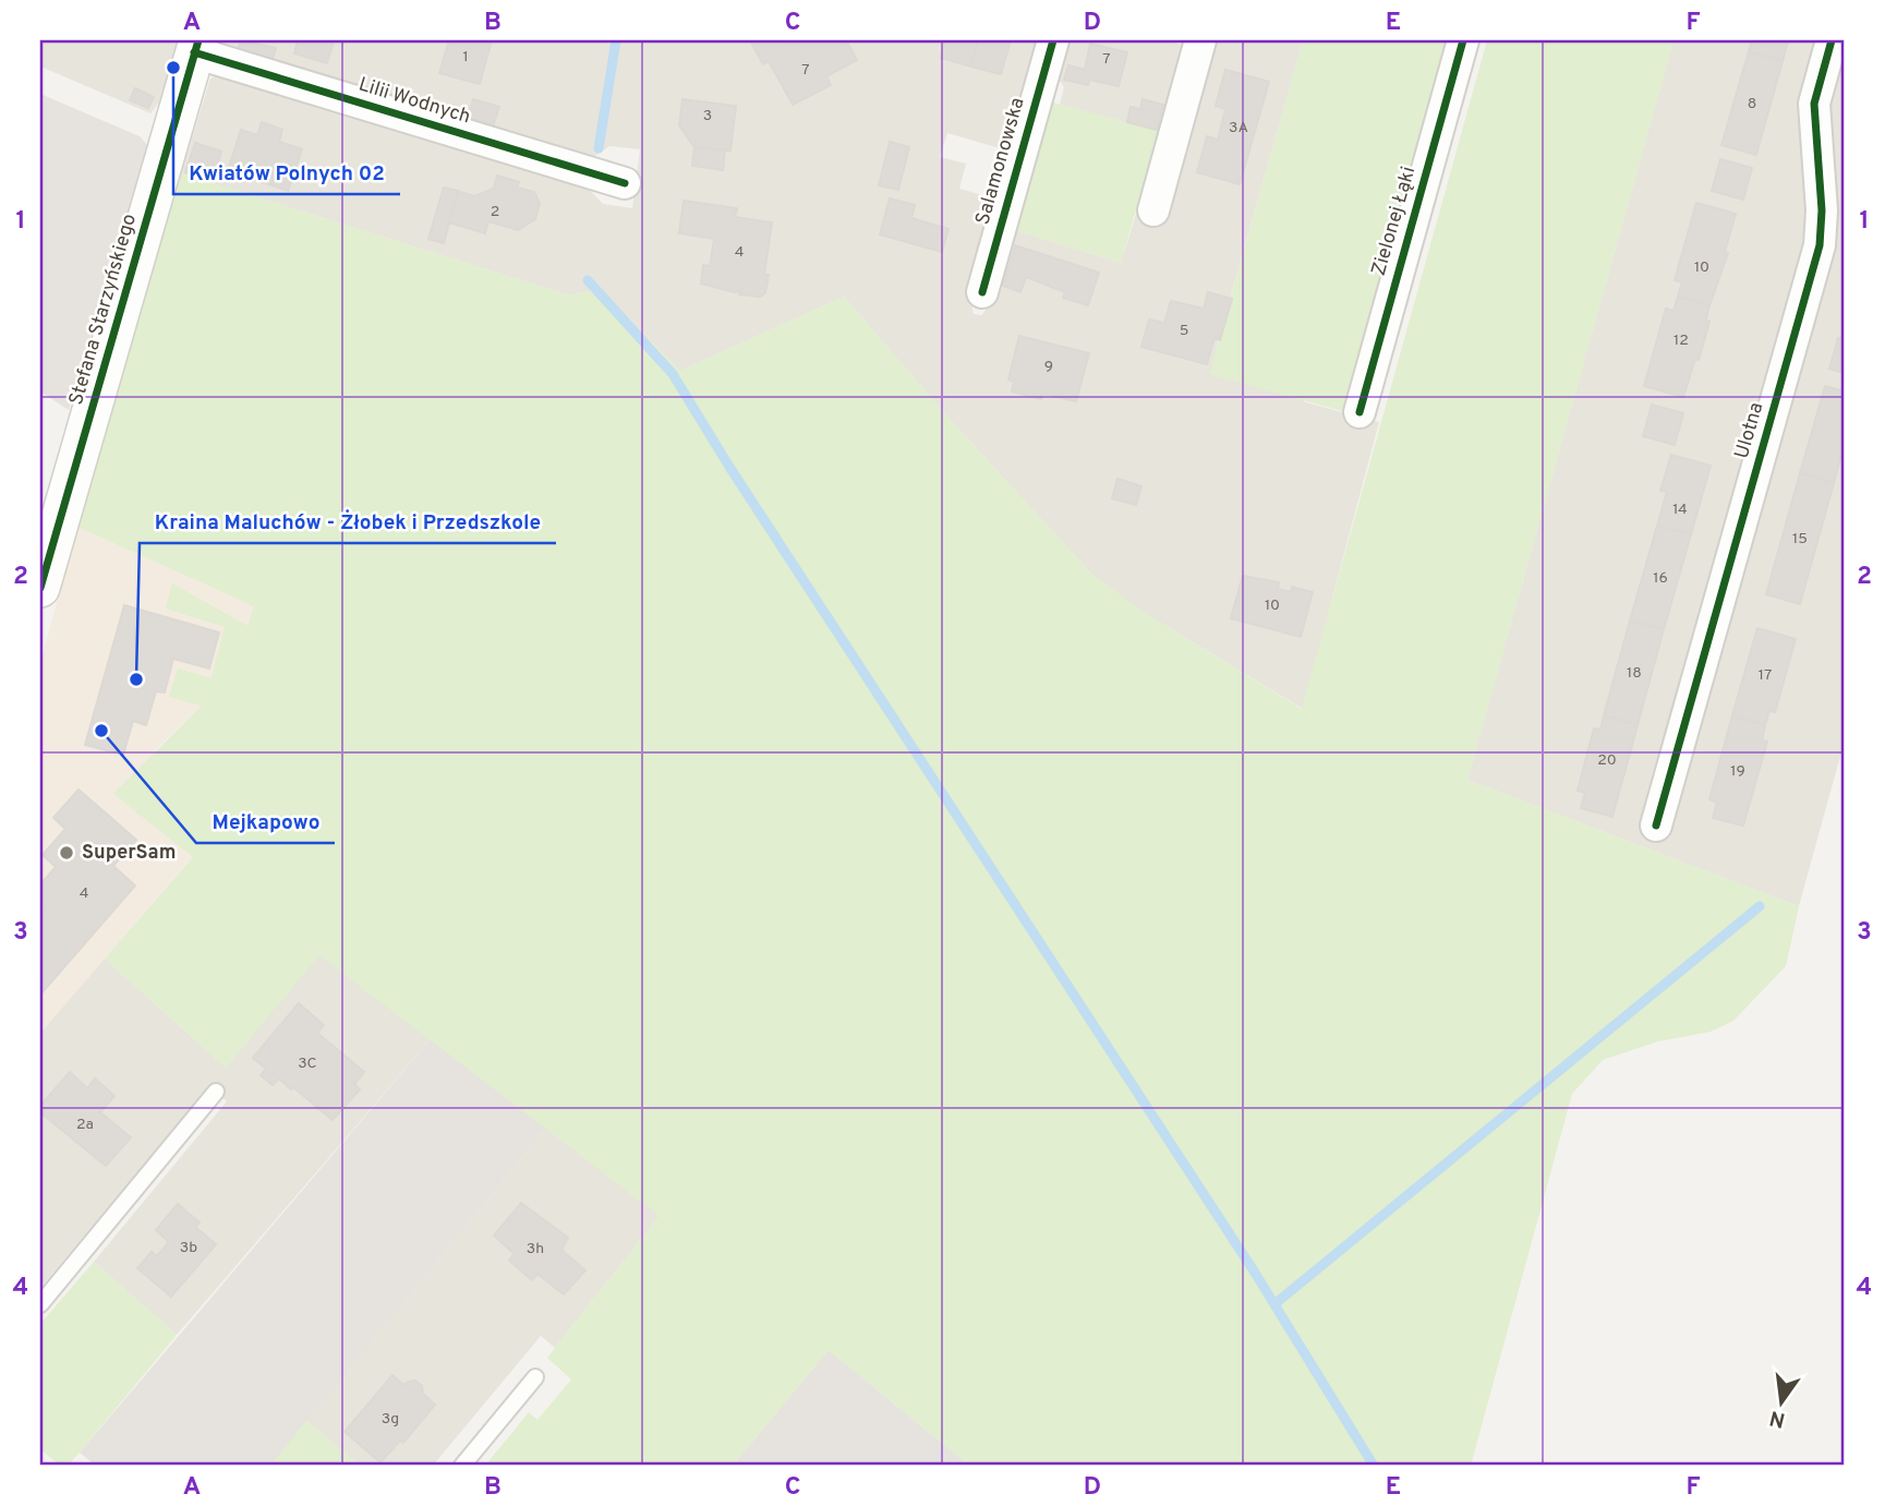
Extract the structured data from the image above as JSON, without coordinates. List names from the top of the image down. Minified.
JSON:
{"streets":{"street":["Lilii Wodnych","Salamonowska","Zielonej Łąki","Stefana Starzyńskiego","Ulotna"]},"crossings":[["Lilii Wodnych","Stefana Starzyńskiego"]],"places":["Kwiatów Polnych 02","Kraina Maluchów - Żłobek i Przedszkole","Mejkapowo","SuperSam"],"house_numbers":["1","7","7","8","3","3A","2","4","10","5","12","9","14","15","16","10","18","17","20","19","4","3C","2a","3b","3h","3g"],"north":"bottom","grid":{"columns":["A","B","C","D","E","F"],"rows":["1","2","3","4"]}}
